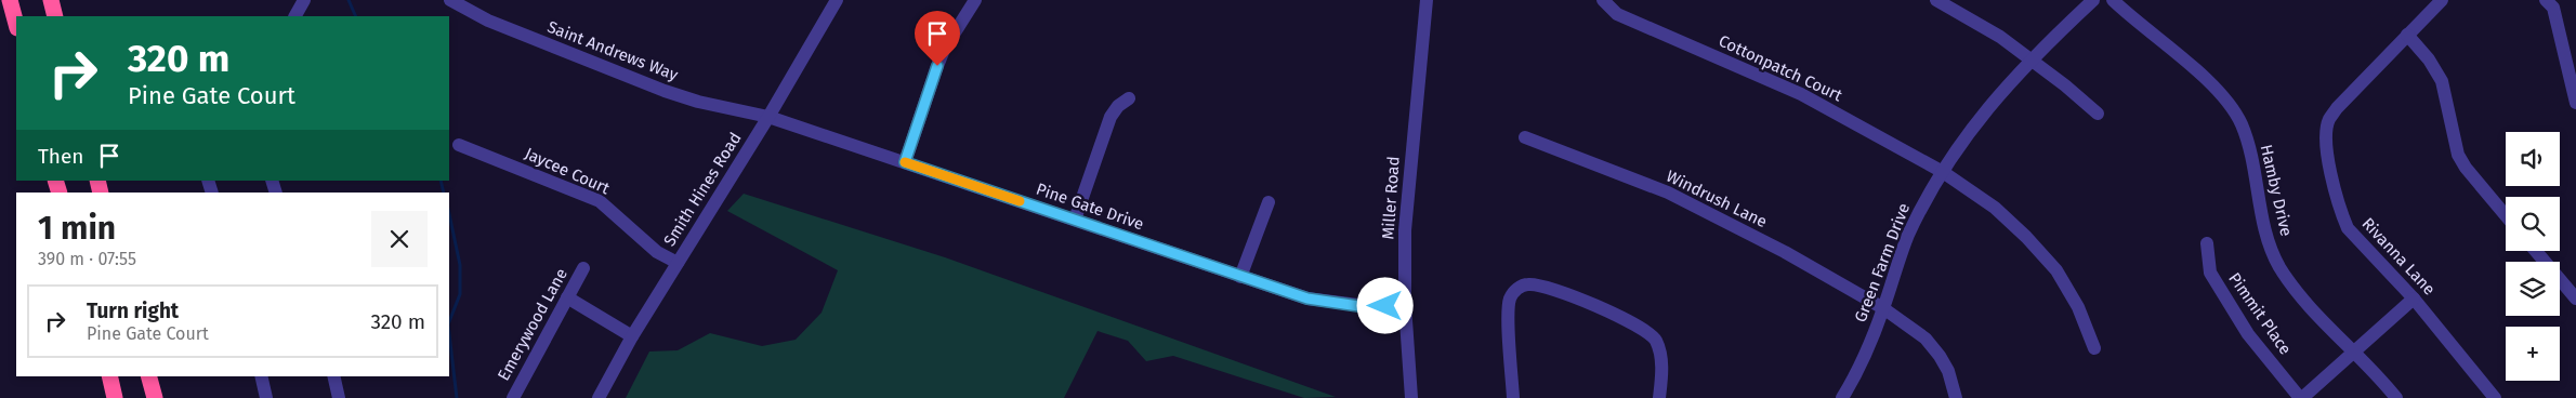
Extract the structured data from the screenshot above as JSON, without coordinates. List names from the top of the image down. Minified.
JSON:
{"streets":{"street":["Saint Andrews Way","Cottonpatch Court","Jaycee Court","Smith Hines Road","Hamby Drive","Miller Road","Windrush Lane","Pine Gate Drive","Rivanna Lane","Green Farm Drive","Pimmit Place","Emerywood Lane"]},"crossings":[["Saint Andrews Way","Smith Hines Road"],["Saint Andrews Way","Pine Gate Drive"],["Cottonpatch Court","Green Farm Drive"],["Jaycee Court","Smith Hines Road"],["Smith Hines Road","Pine Gate Drive"],["Miller Road","Pine Gate Drive"],["Windrush Lane","Green Farm Drive"]],"page":{"turn":["320 m","Pine Gate Court"],"then":"Then","map_buttons":"+","heading":["1 min","390 m · 07:55"],"list":[{"name":"Turn right","note":"Pine Gate Court","value":"320 m"}]}}
